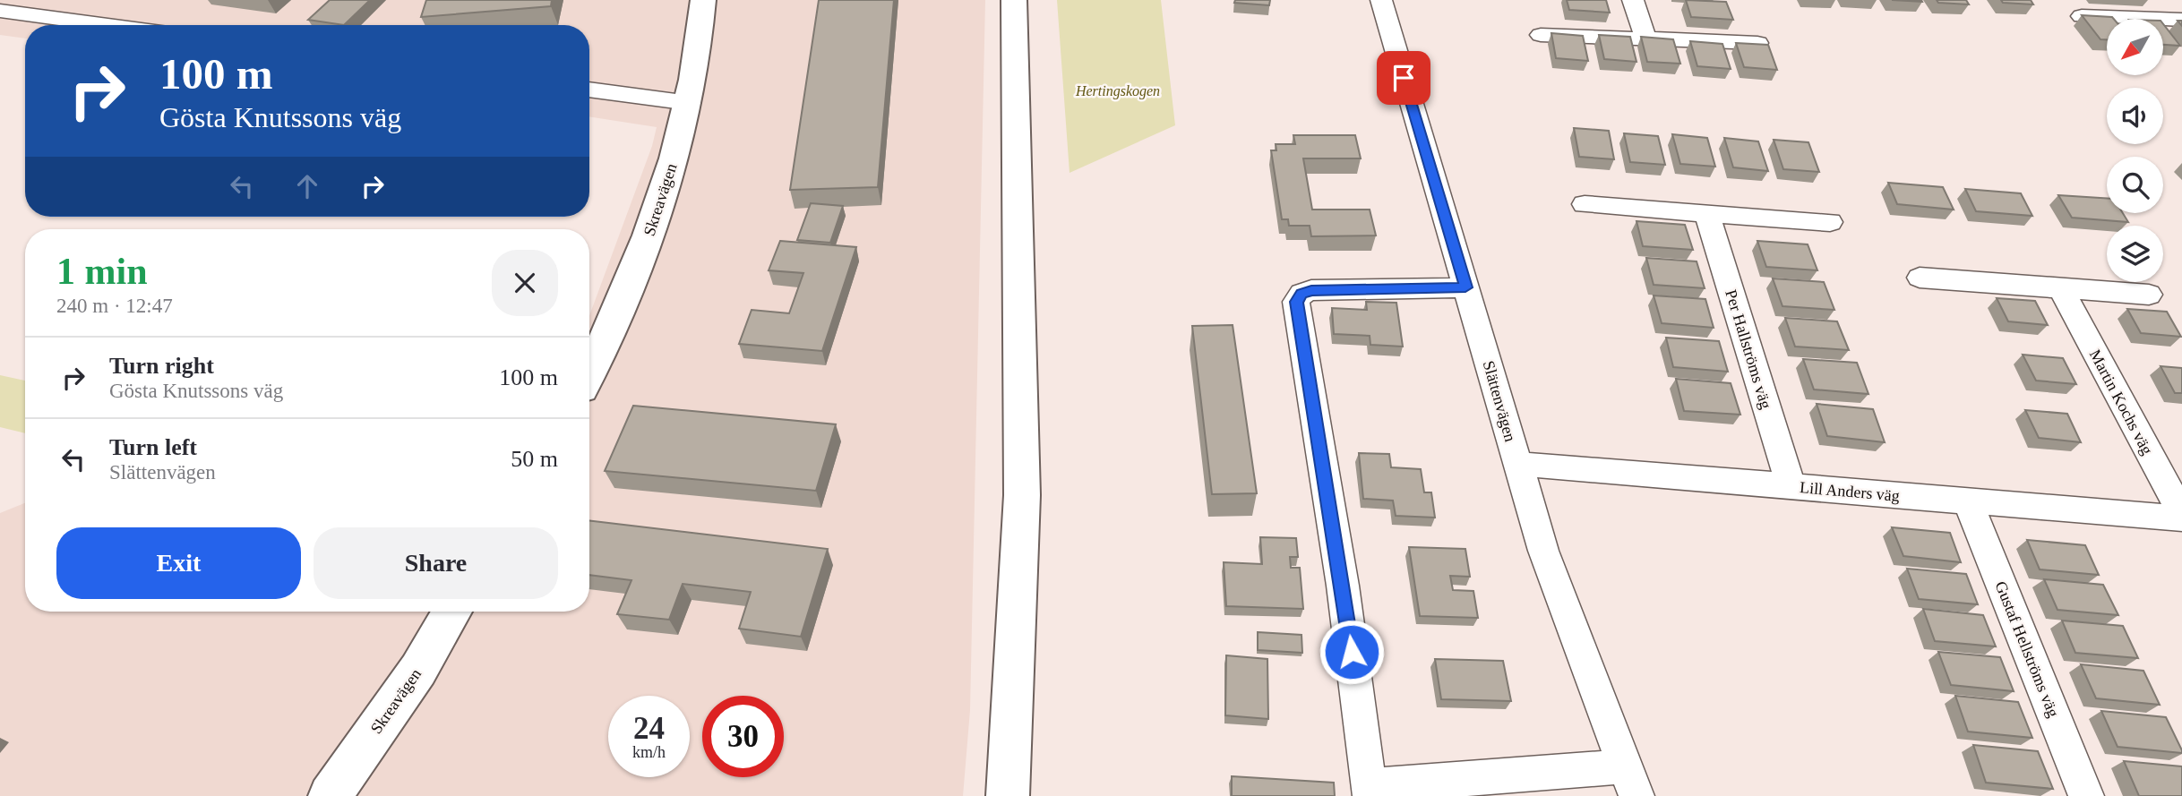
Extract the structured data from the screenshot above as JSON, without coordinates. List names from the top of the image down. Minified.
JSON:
{"streets":{"main road":["Skreavägen"],"street":["Per Hallströms väg","Slättenvägen","Martin Kochs väg","Lill Anders väg","Gustaf Hellströms väg"]},"crossings":[["Per Hallströms väg","Lill Anders väg"],["Slättenvägen","Lill Anders väg"],["Martin Kochs väg","Lill Anders väg"],["Lill Anders väg","Gustaf Hellströms väg"]],"parks":["Hertingskogen"],"north":"bottom left","page":{"turn":["100 m","Gösta Knutssons väg"],"heading":["1 min","240 m · 12:47"],"list":[{"name":"Turn right","note":"Gösta Knutssons väg","value":"100 m"},{"name":"Turn left","note":"Slättenvägen","value":"50 m"}],"buttons":["Exit","Share"],"speed":"24 km/h","limit":"30"}}
